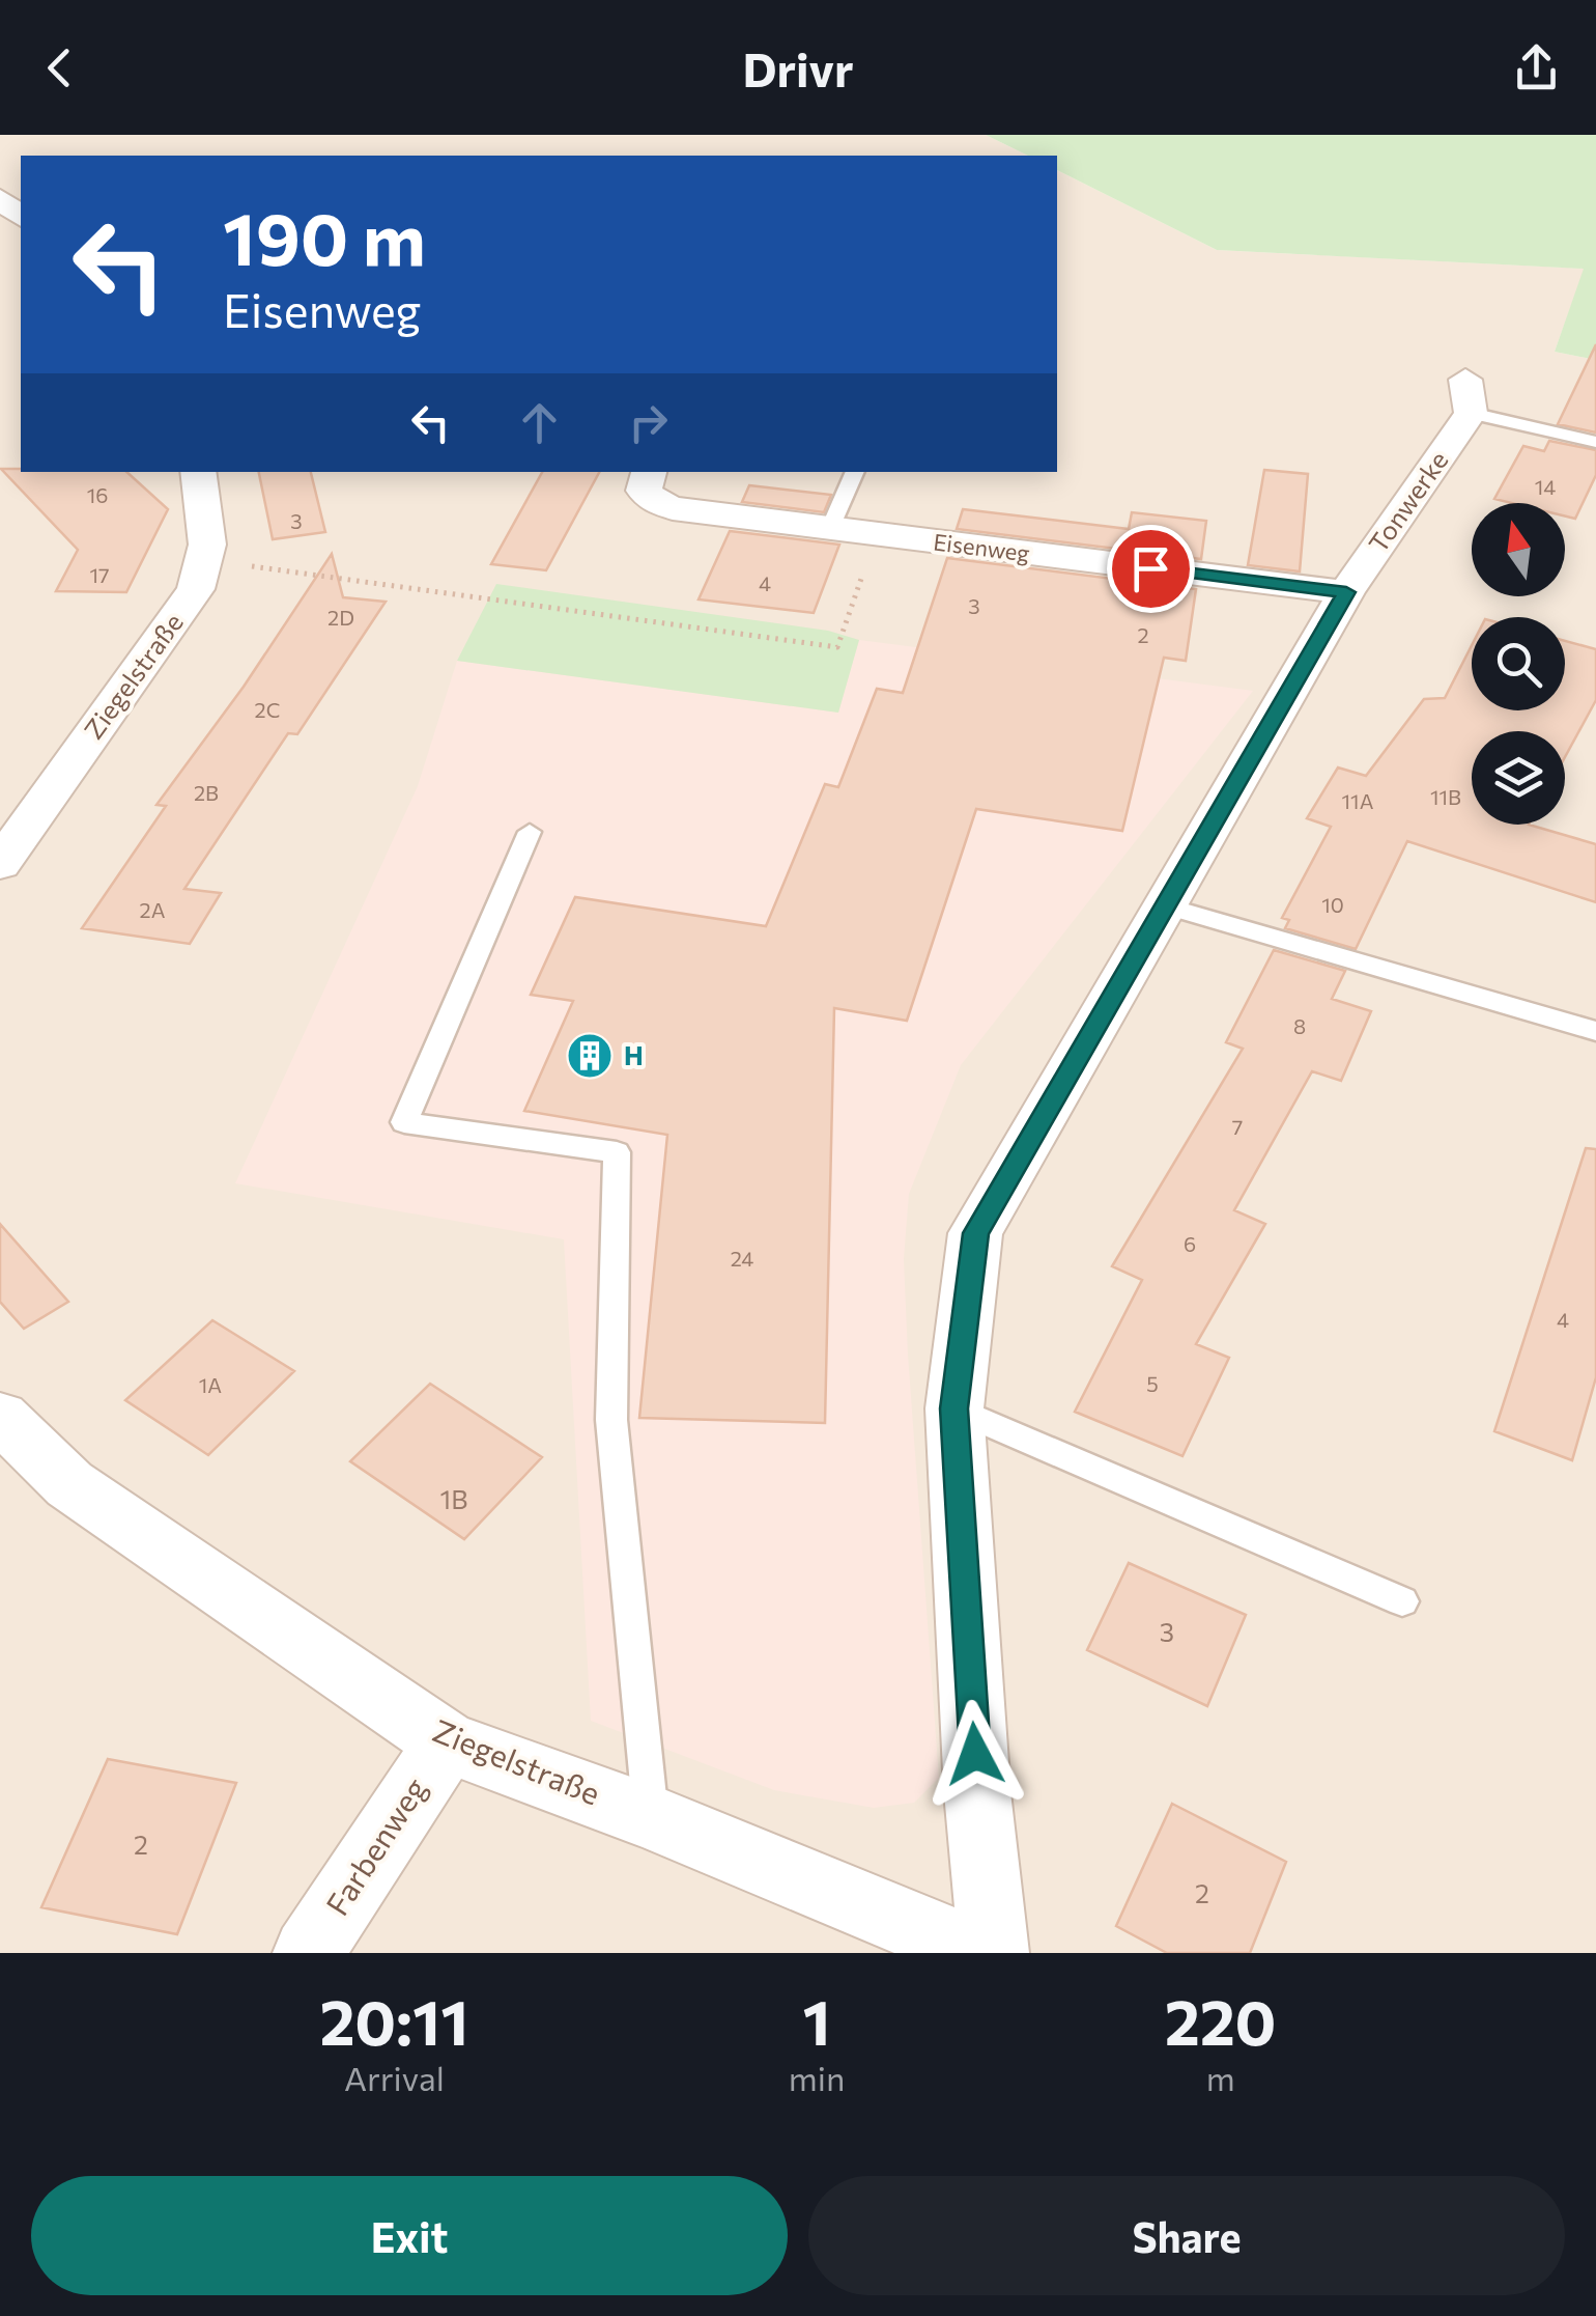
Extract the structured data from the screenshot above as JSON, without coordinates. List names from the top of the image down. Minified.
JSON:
{"streets":{"street":["Tonwerke","Eisenweg","Ziegelstraße","Farbenweg"]},"crossings":[["Tonwerke","Eisenweg"],["Ziegelstraße","Farbenweg"]],"places":{"building":["H"]},"house_numbers":["14","16","3","17","4","3","2D","2","2C","2B","11B","11A","10","2A","8","7","6","24","4","5","1A","1B","3","2","2"],"north":"top","page":{"header":"Drivr","turn":["190 m","Eisenweg"],"eta":["20:11","Arrival","1","min","220","m"],"buttons":["Exit","Share"]}}
